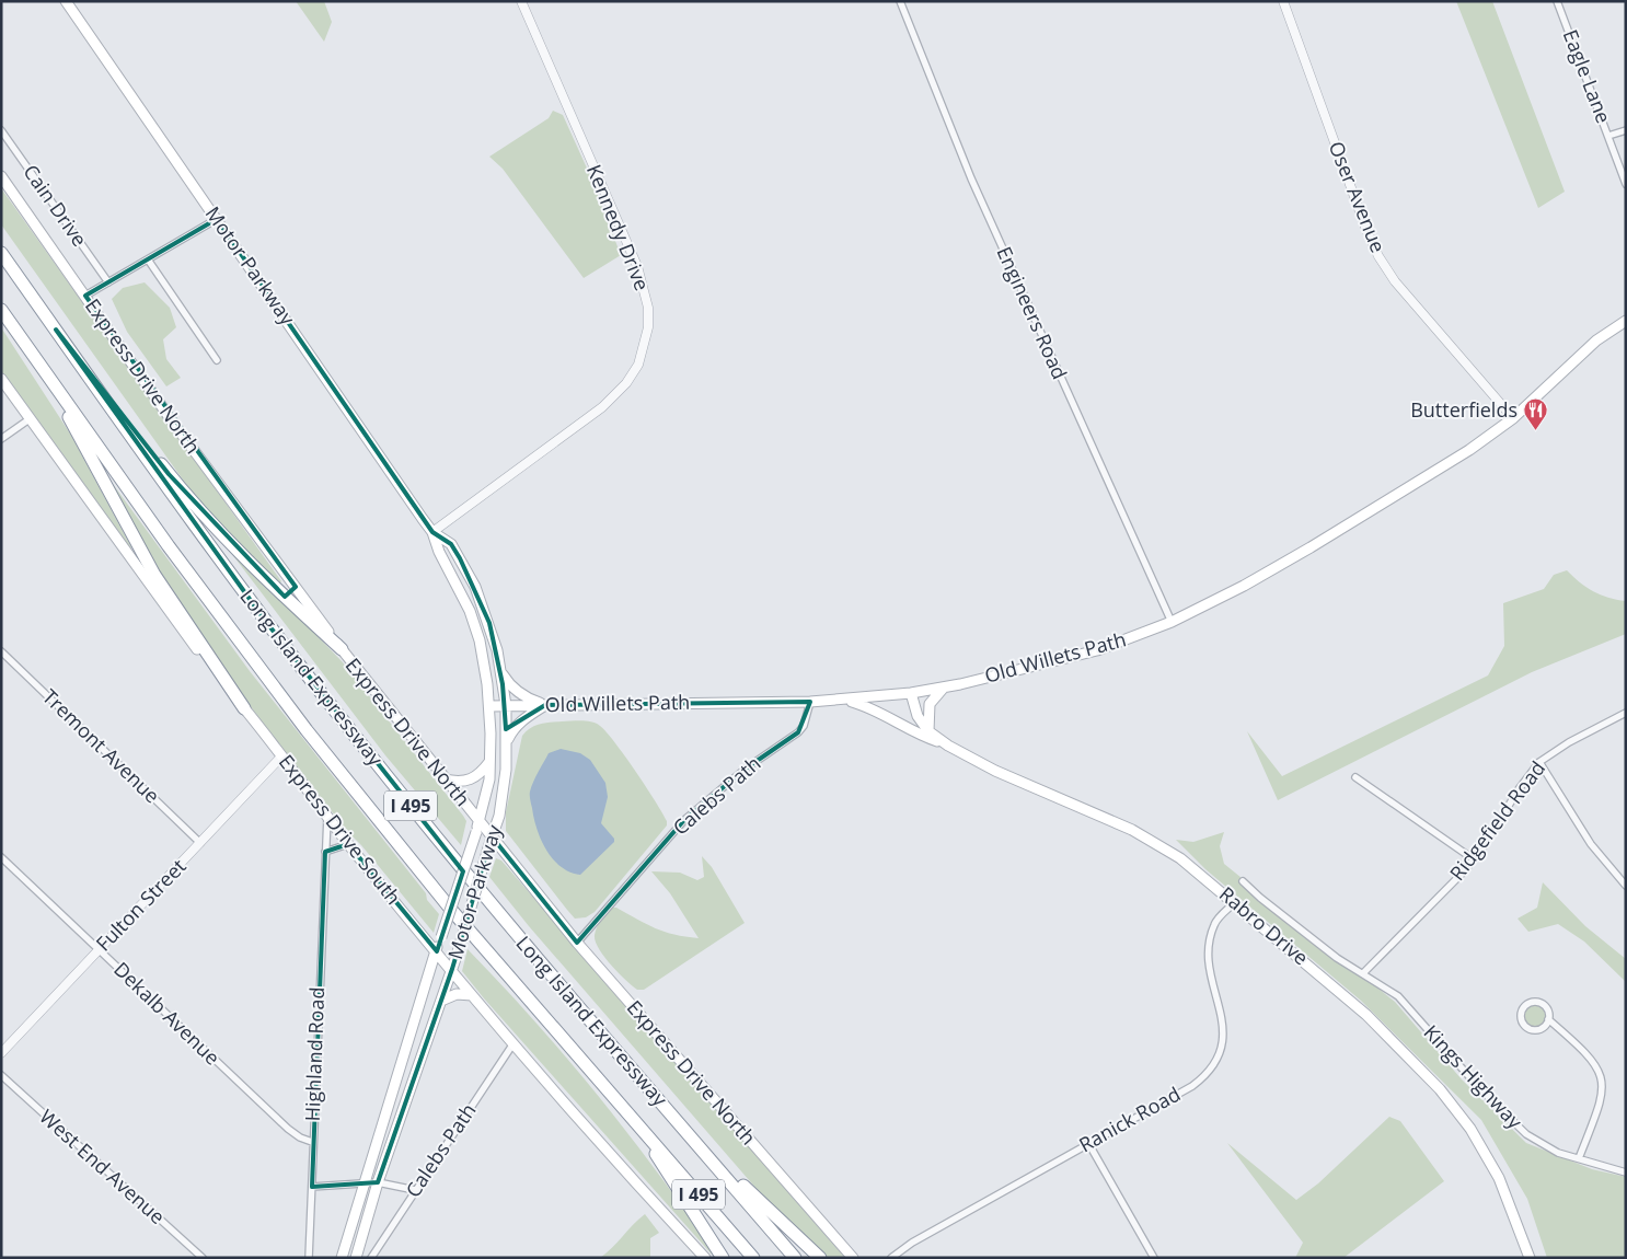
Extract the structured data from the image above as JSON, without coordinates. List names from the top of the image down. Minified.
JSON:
{"streets":{"highway":["Long Island Expressway","I 495"],"main road":["Motor Parkway","Express Drive North","Old Willets Path","Express Drive South","Rabro Drive"],"street":["Eagle Lane","Oser Avenue","Cain Drive","Kennedy Drive","Engineers Road","Tremont Avenue","Calebs Path","Ridgefield Road","Fulton Street","Dekalb Avenue","Highland Road","Kings Highway","Ranick Road","West End Avenue"]},"crossings":[["Oser Avenue","Old Willets Path"],["Kennedy Drive","Motor Parkway"],["Motor Parkway","Express Drive North"],["Motor Parkway","Old Willets Path"],["Motor Parkway","Express Drive South"],["Engineers Road","Old Willets Path"],["Express Drive North","Calebs Path"],["Old Willets Path","Calebs Path"],["Old Willets Path","Rabro Drive"],["Tremont Avenue","Fulton Street"],["Calebs Path","Express Drive South"],["Ridgefield Road","Kings Highway"],["Express Drive South","Fulton Street"],["Express Drive South","Highland Road"],["Fulton Street","Dekalb Avenue"],["Rabro Drive","Ranick Road"],["Dekalb Avenue","Highland Road"]],"places":{"restaurant":["Butterfields"]}}
